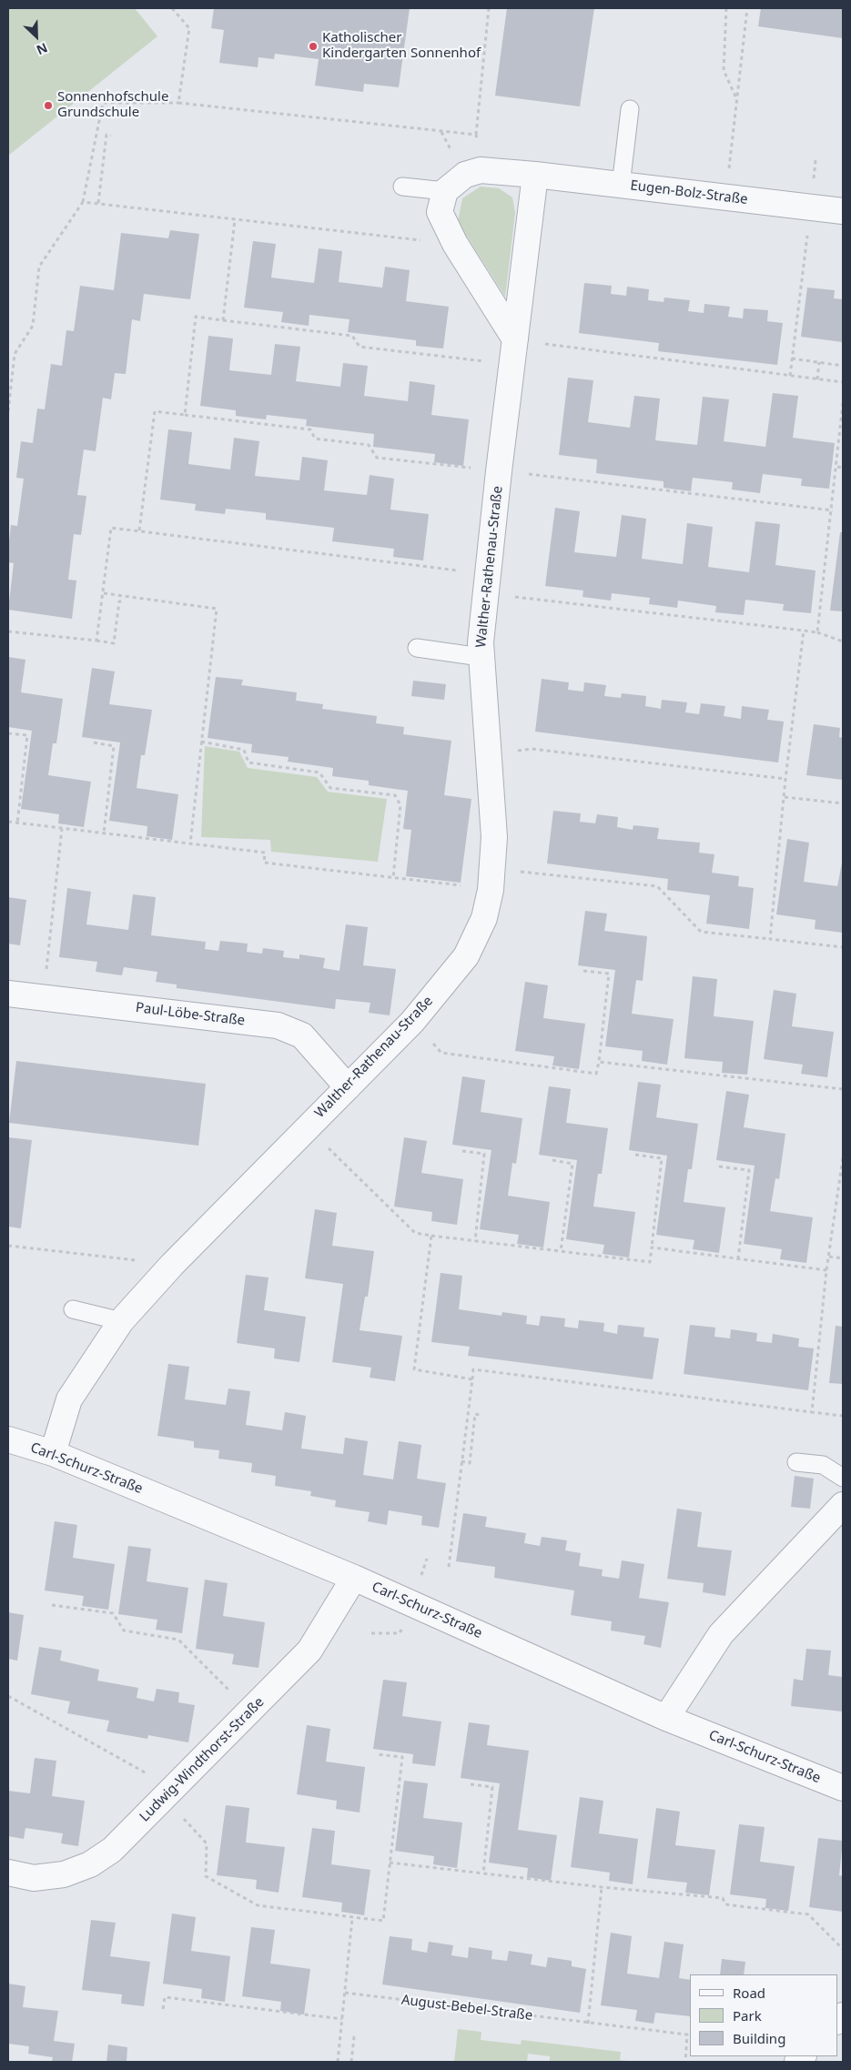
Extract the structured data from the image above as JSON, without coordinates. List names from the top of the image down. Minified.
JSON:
{"streets":{"street":["Eugen-Bolz-Straße","Walther-Rathenau-Straße","Paul-Löbe-Straße","Carl-Schurz-Straße","Ludwig-Windthorst-Straße"],"path":["August-Bebel-Straße"]},"crossings":[["Eugen-Bolz-Straße","Walther-Rathenau-Straße"],["Walther-Rathenau-Straße","Paul-Löbe-Straße"],["Walther-Rathenau-Straße","Carl-Schurz-Straße"],["Carl-Schurz-Straße","Ludwig-Windthorst-Straße"]],"places":["Katholischer Kindergarten Sonnenhof","Sonnenhofschule Grundschule"],"legend":["Road","Park","Building"],"north":"bottom right"}
